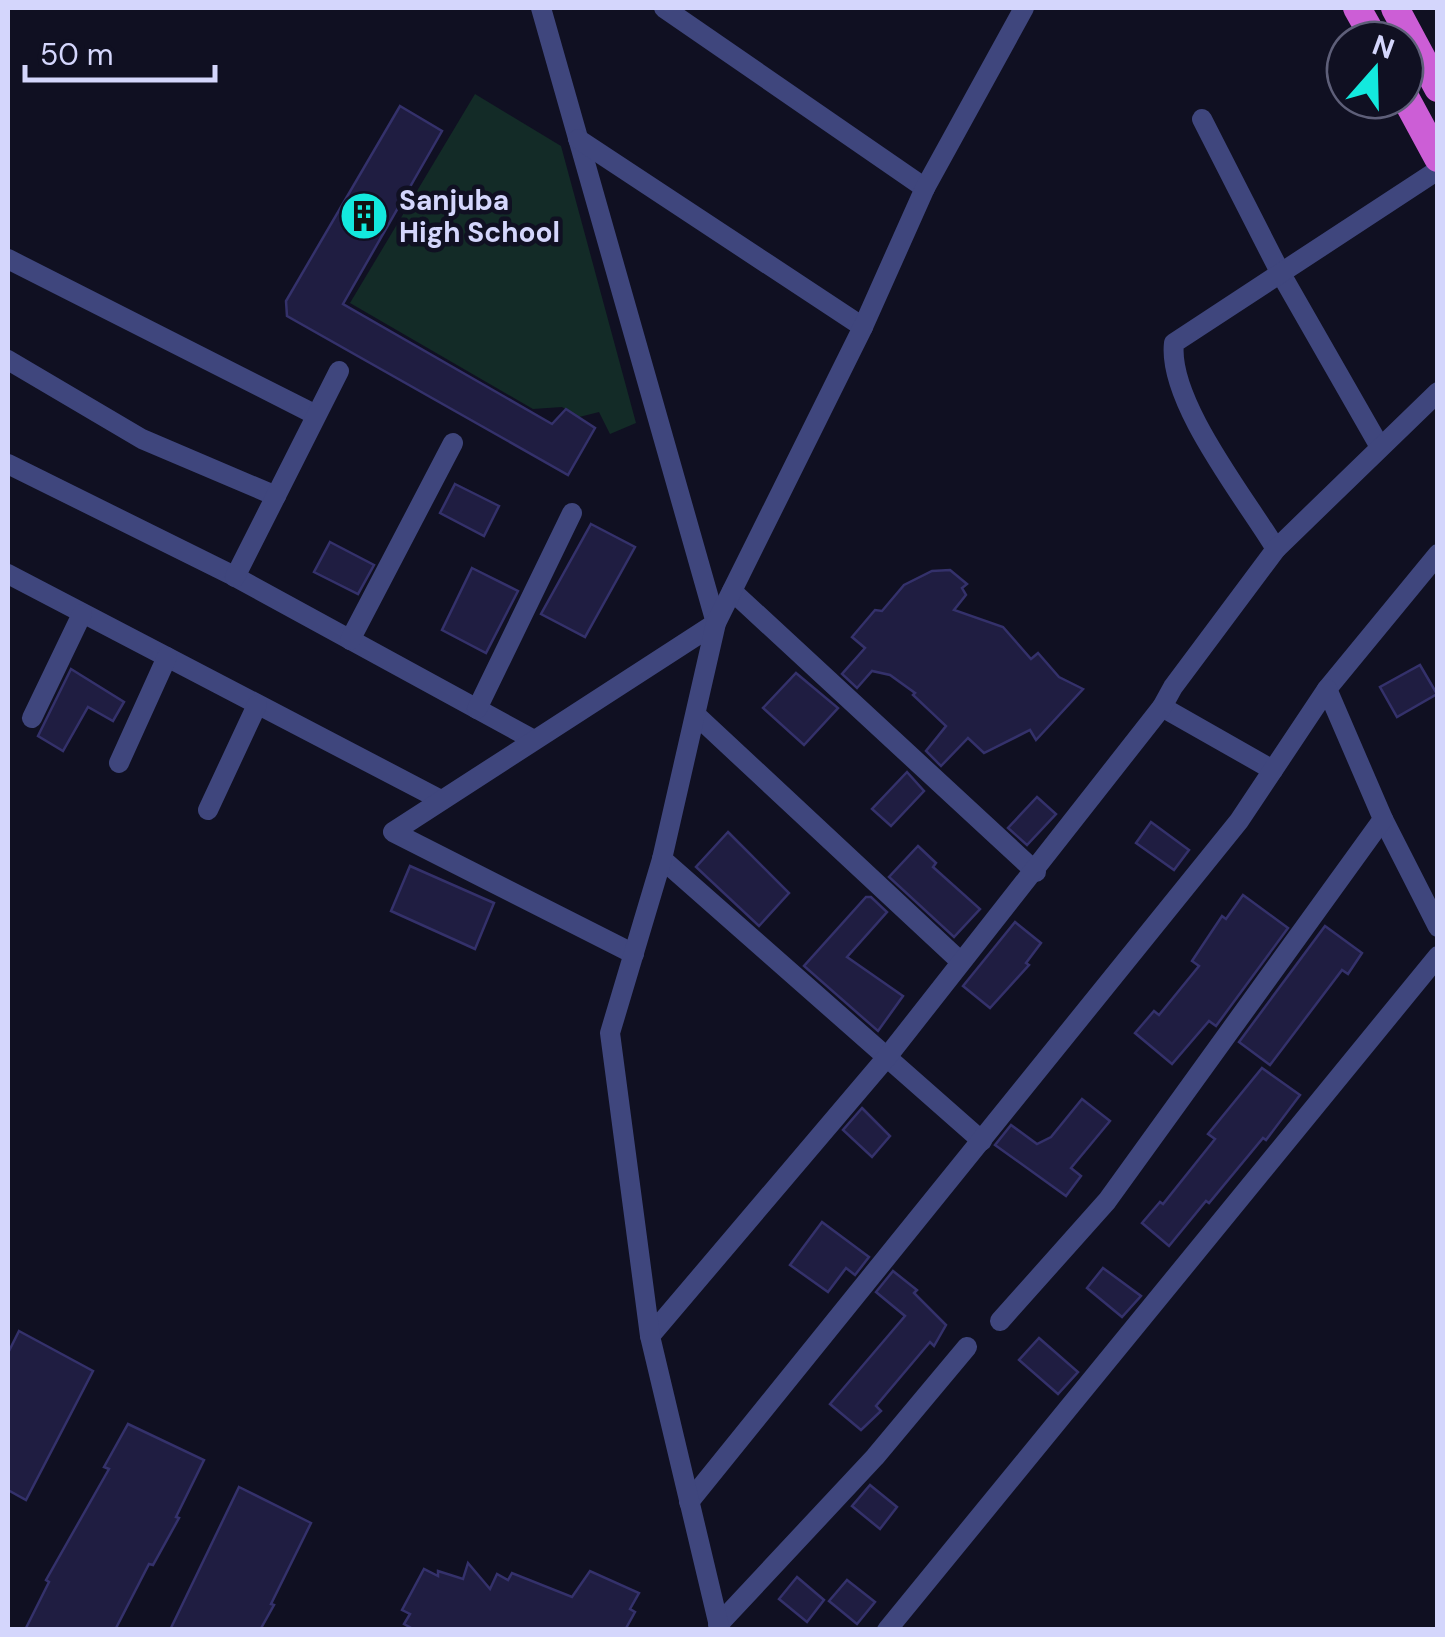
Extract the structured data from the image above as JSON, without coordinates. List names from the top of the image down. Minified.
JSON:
{"places":{"building":["Sanjuba High School"]},"scale_bar":"50 m","north":"top"}
